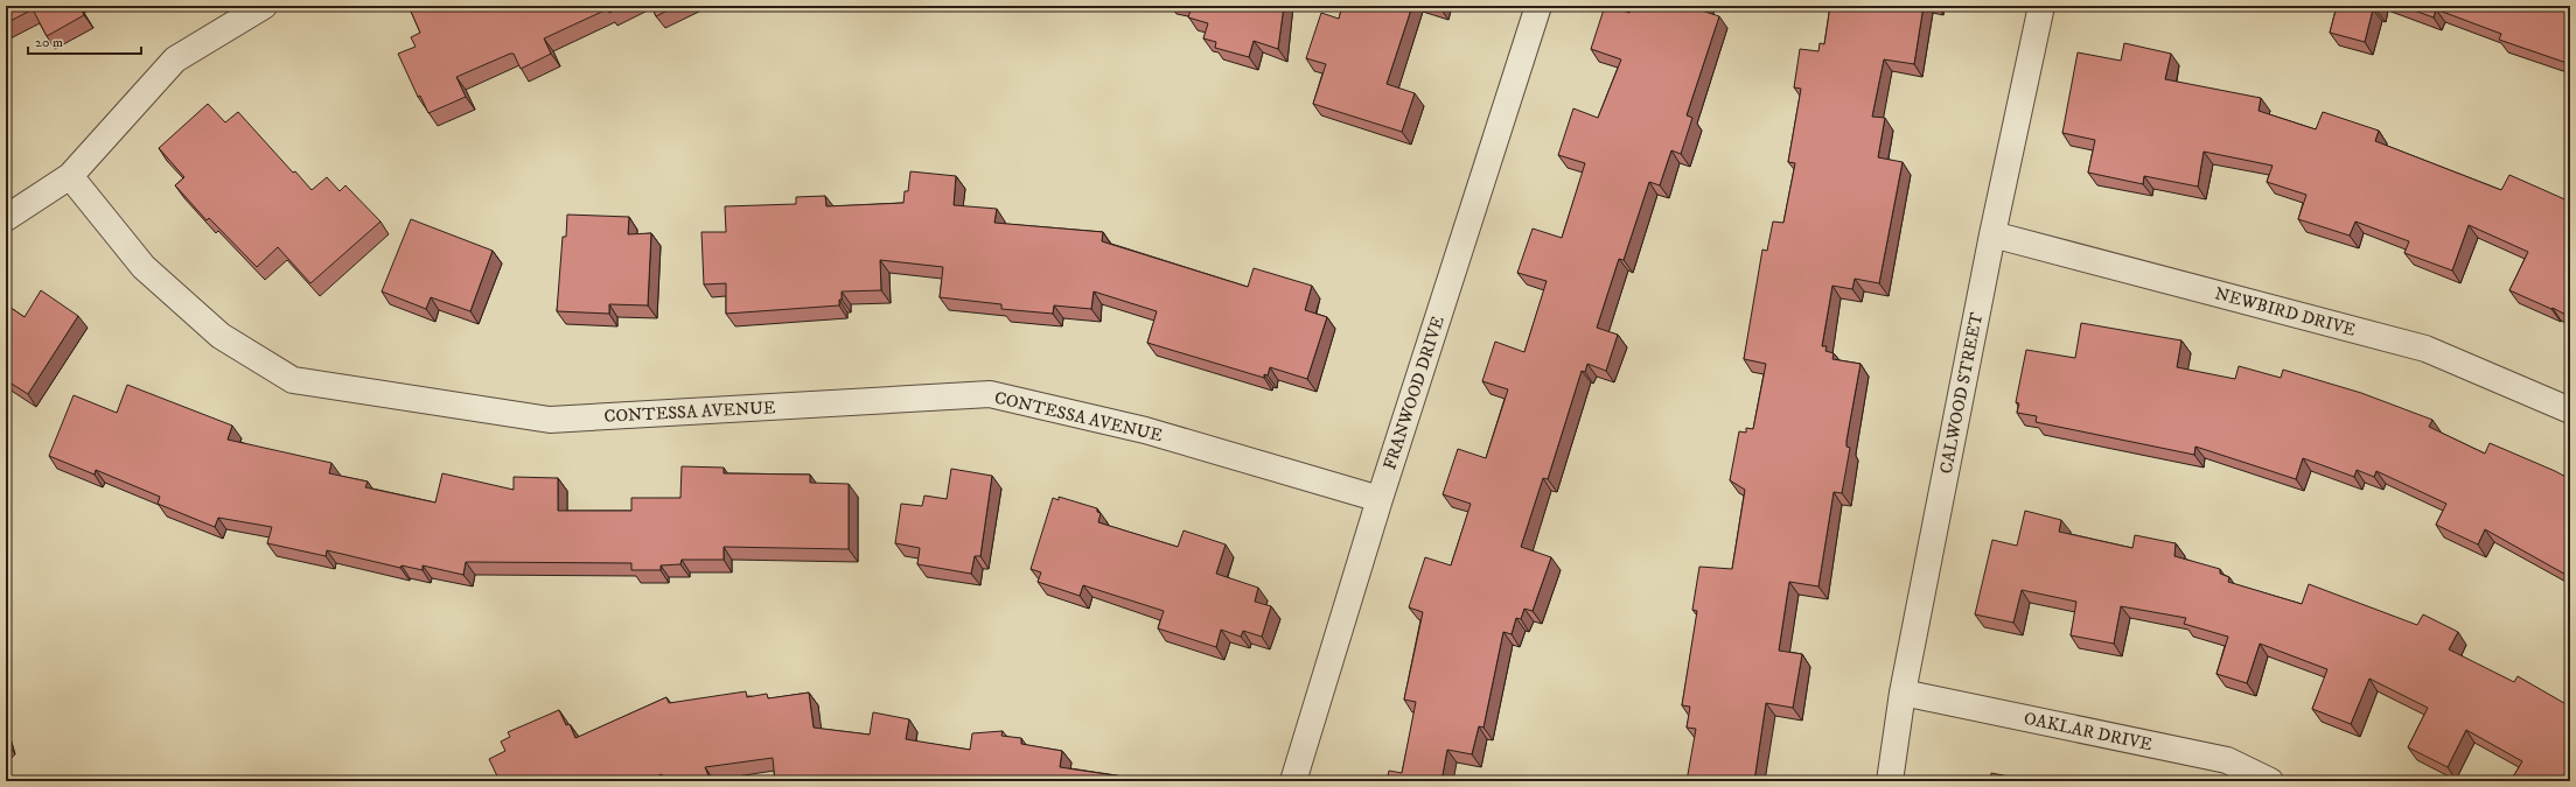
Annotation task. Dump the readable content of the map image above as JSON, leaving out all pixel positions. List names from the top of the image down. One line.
{"streets":{"street":["NEWBIRD DRIVE","FRANWOOD DRIVE","CALWOOD STREET","CONTESSA AVENUE","OAKLAR DRIVE"]},"crossings":[["NEWBIRD DRIVE","CALWOOD STREET"],["FRANWOOD DRIVE","CONTESSA AVENUE"],["CALWOOD STREET","OAKLAR DRIVE"]],"scale_bar":"20 m"}
